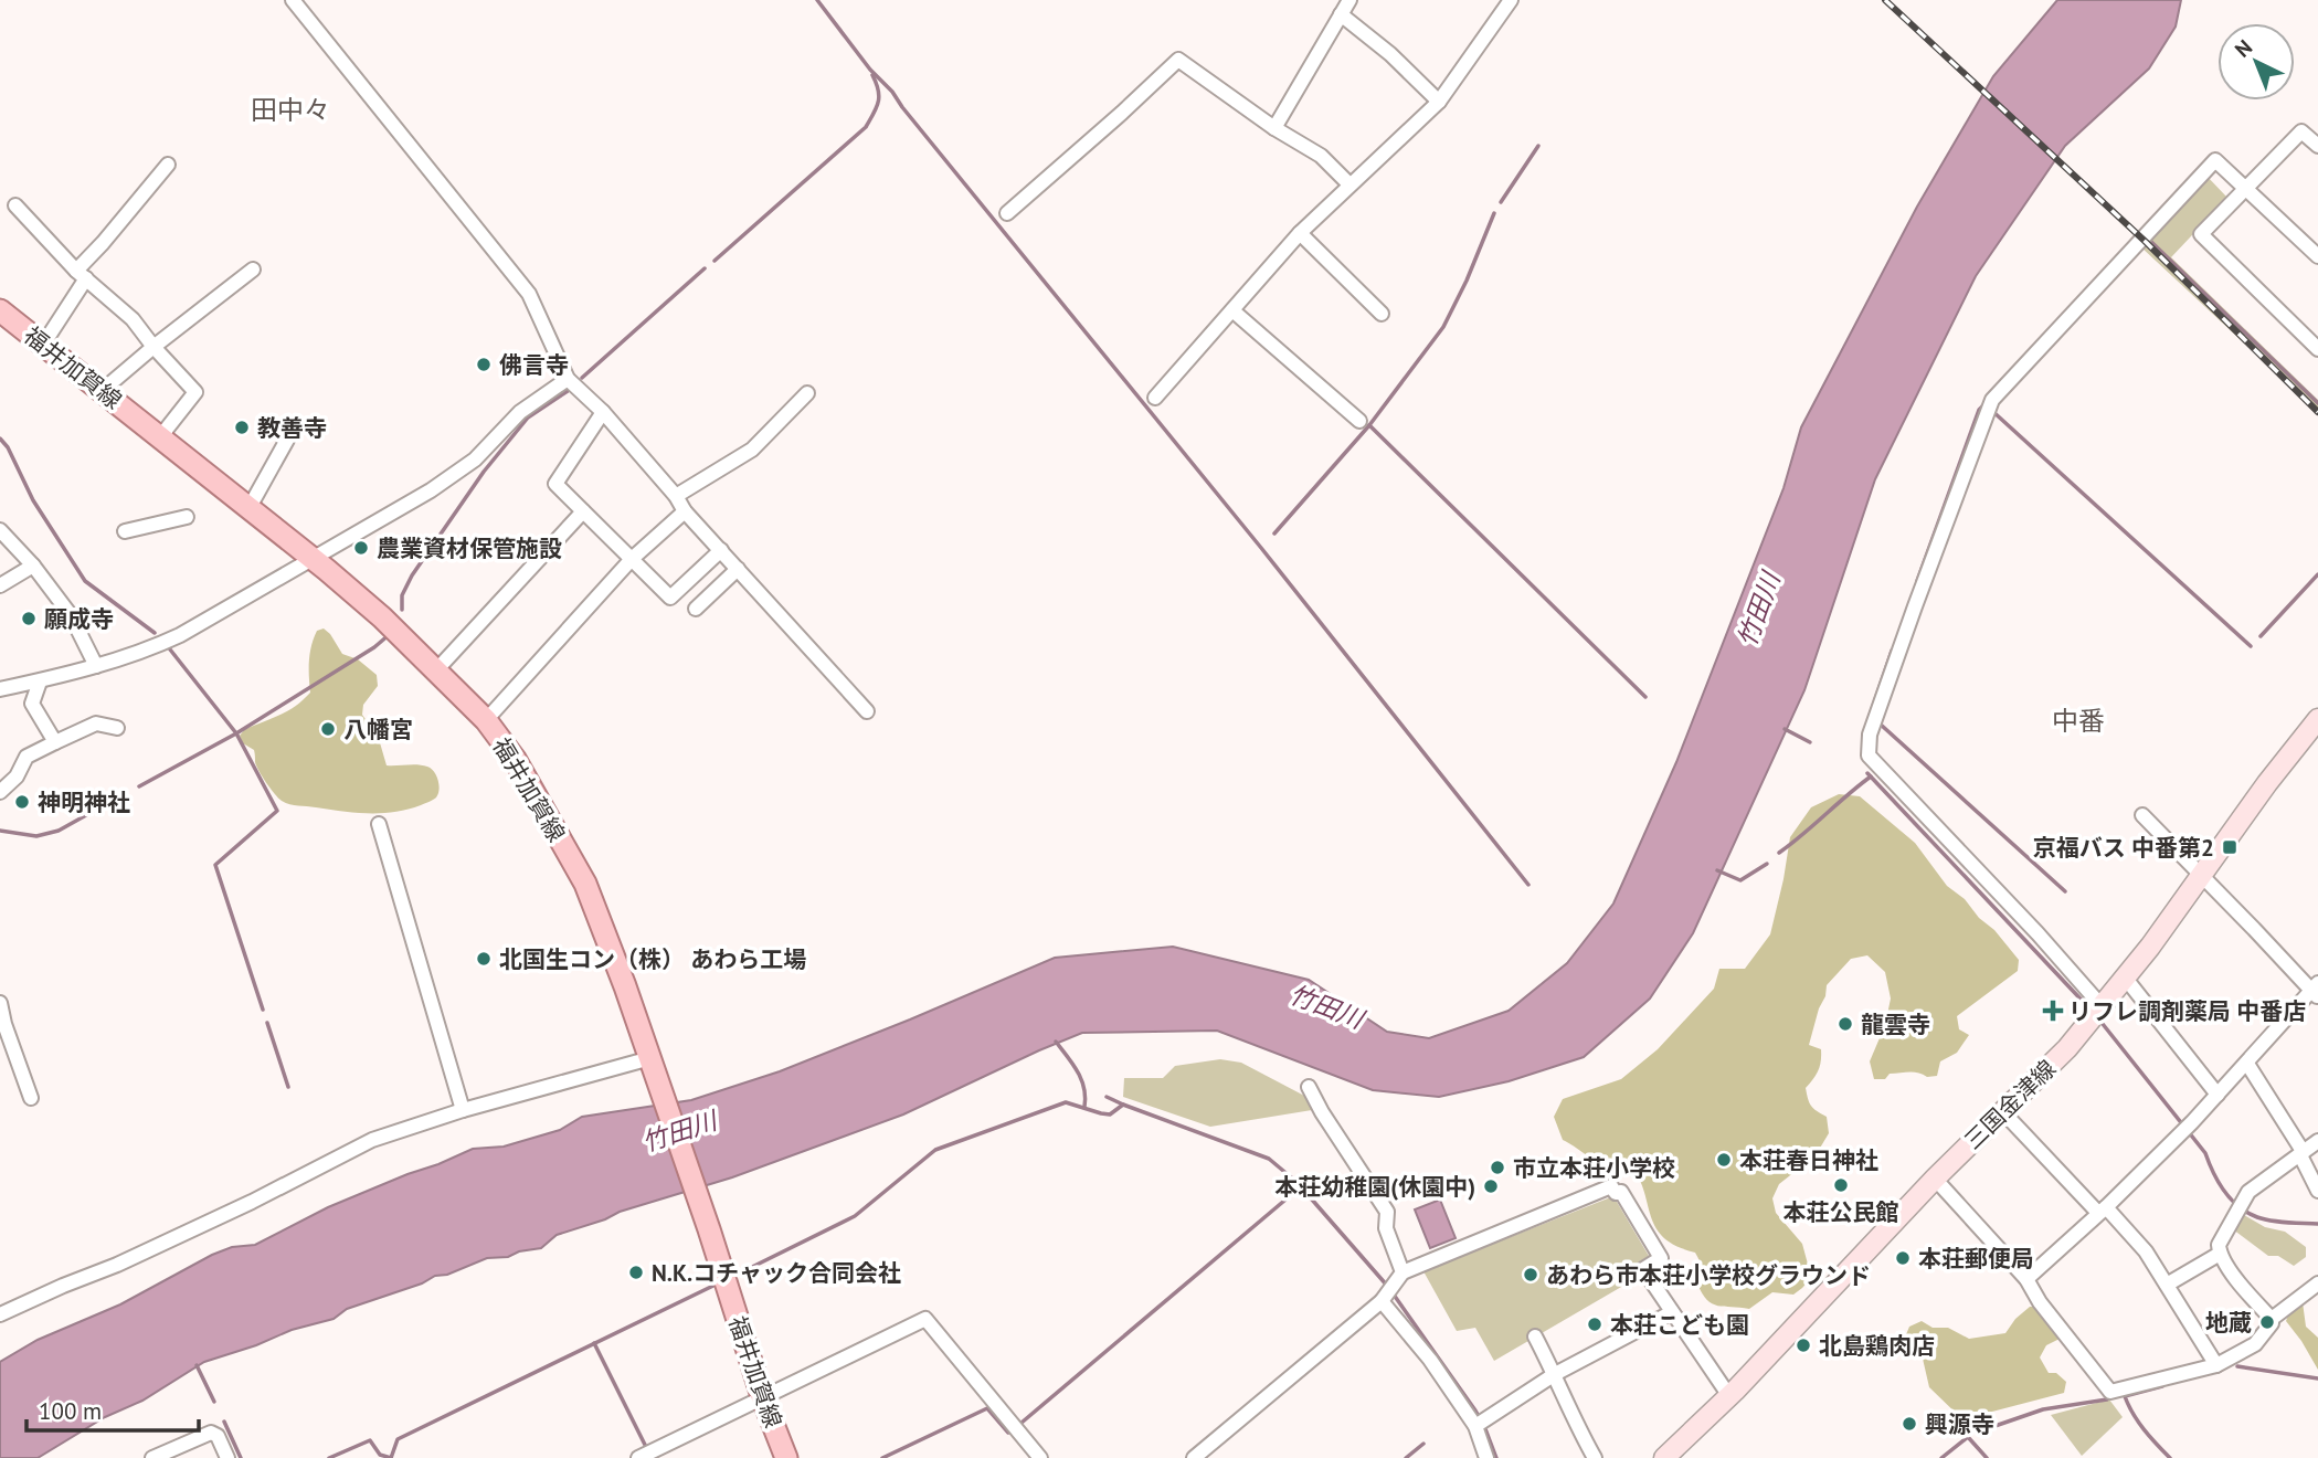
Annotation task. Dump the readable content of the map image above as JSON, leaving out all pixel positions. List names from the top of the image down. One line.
{"streets":{"main road":["福井加賀線","三国金津線"]},"districts":["田中々","中番"],"water":["竹田川"],"places":{"other":["佛言寺","教善寺","農業資材保管施設","願成寺","八幡宮","神明神社","北国生コン（株） あわら工場","龍雲寺","本荘春日神社","市立本荘小学校","本荘公民館","本荘幼稚園(休園中)","本荘郵便局","N.K.コチャック合同会社","あわら市本荘小学校グラウンド","地蔵","本荘こども園","北島鶏肉店","興源寺"],"transit":["京福バス 中番第2"],"health":["リフレ調剤薬局 中番店"]},"scale_bar":"100 m","north":"top left"}
